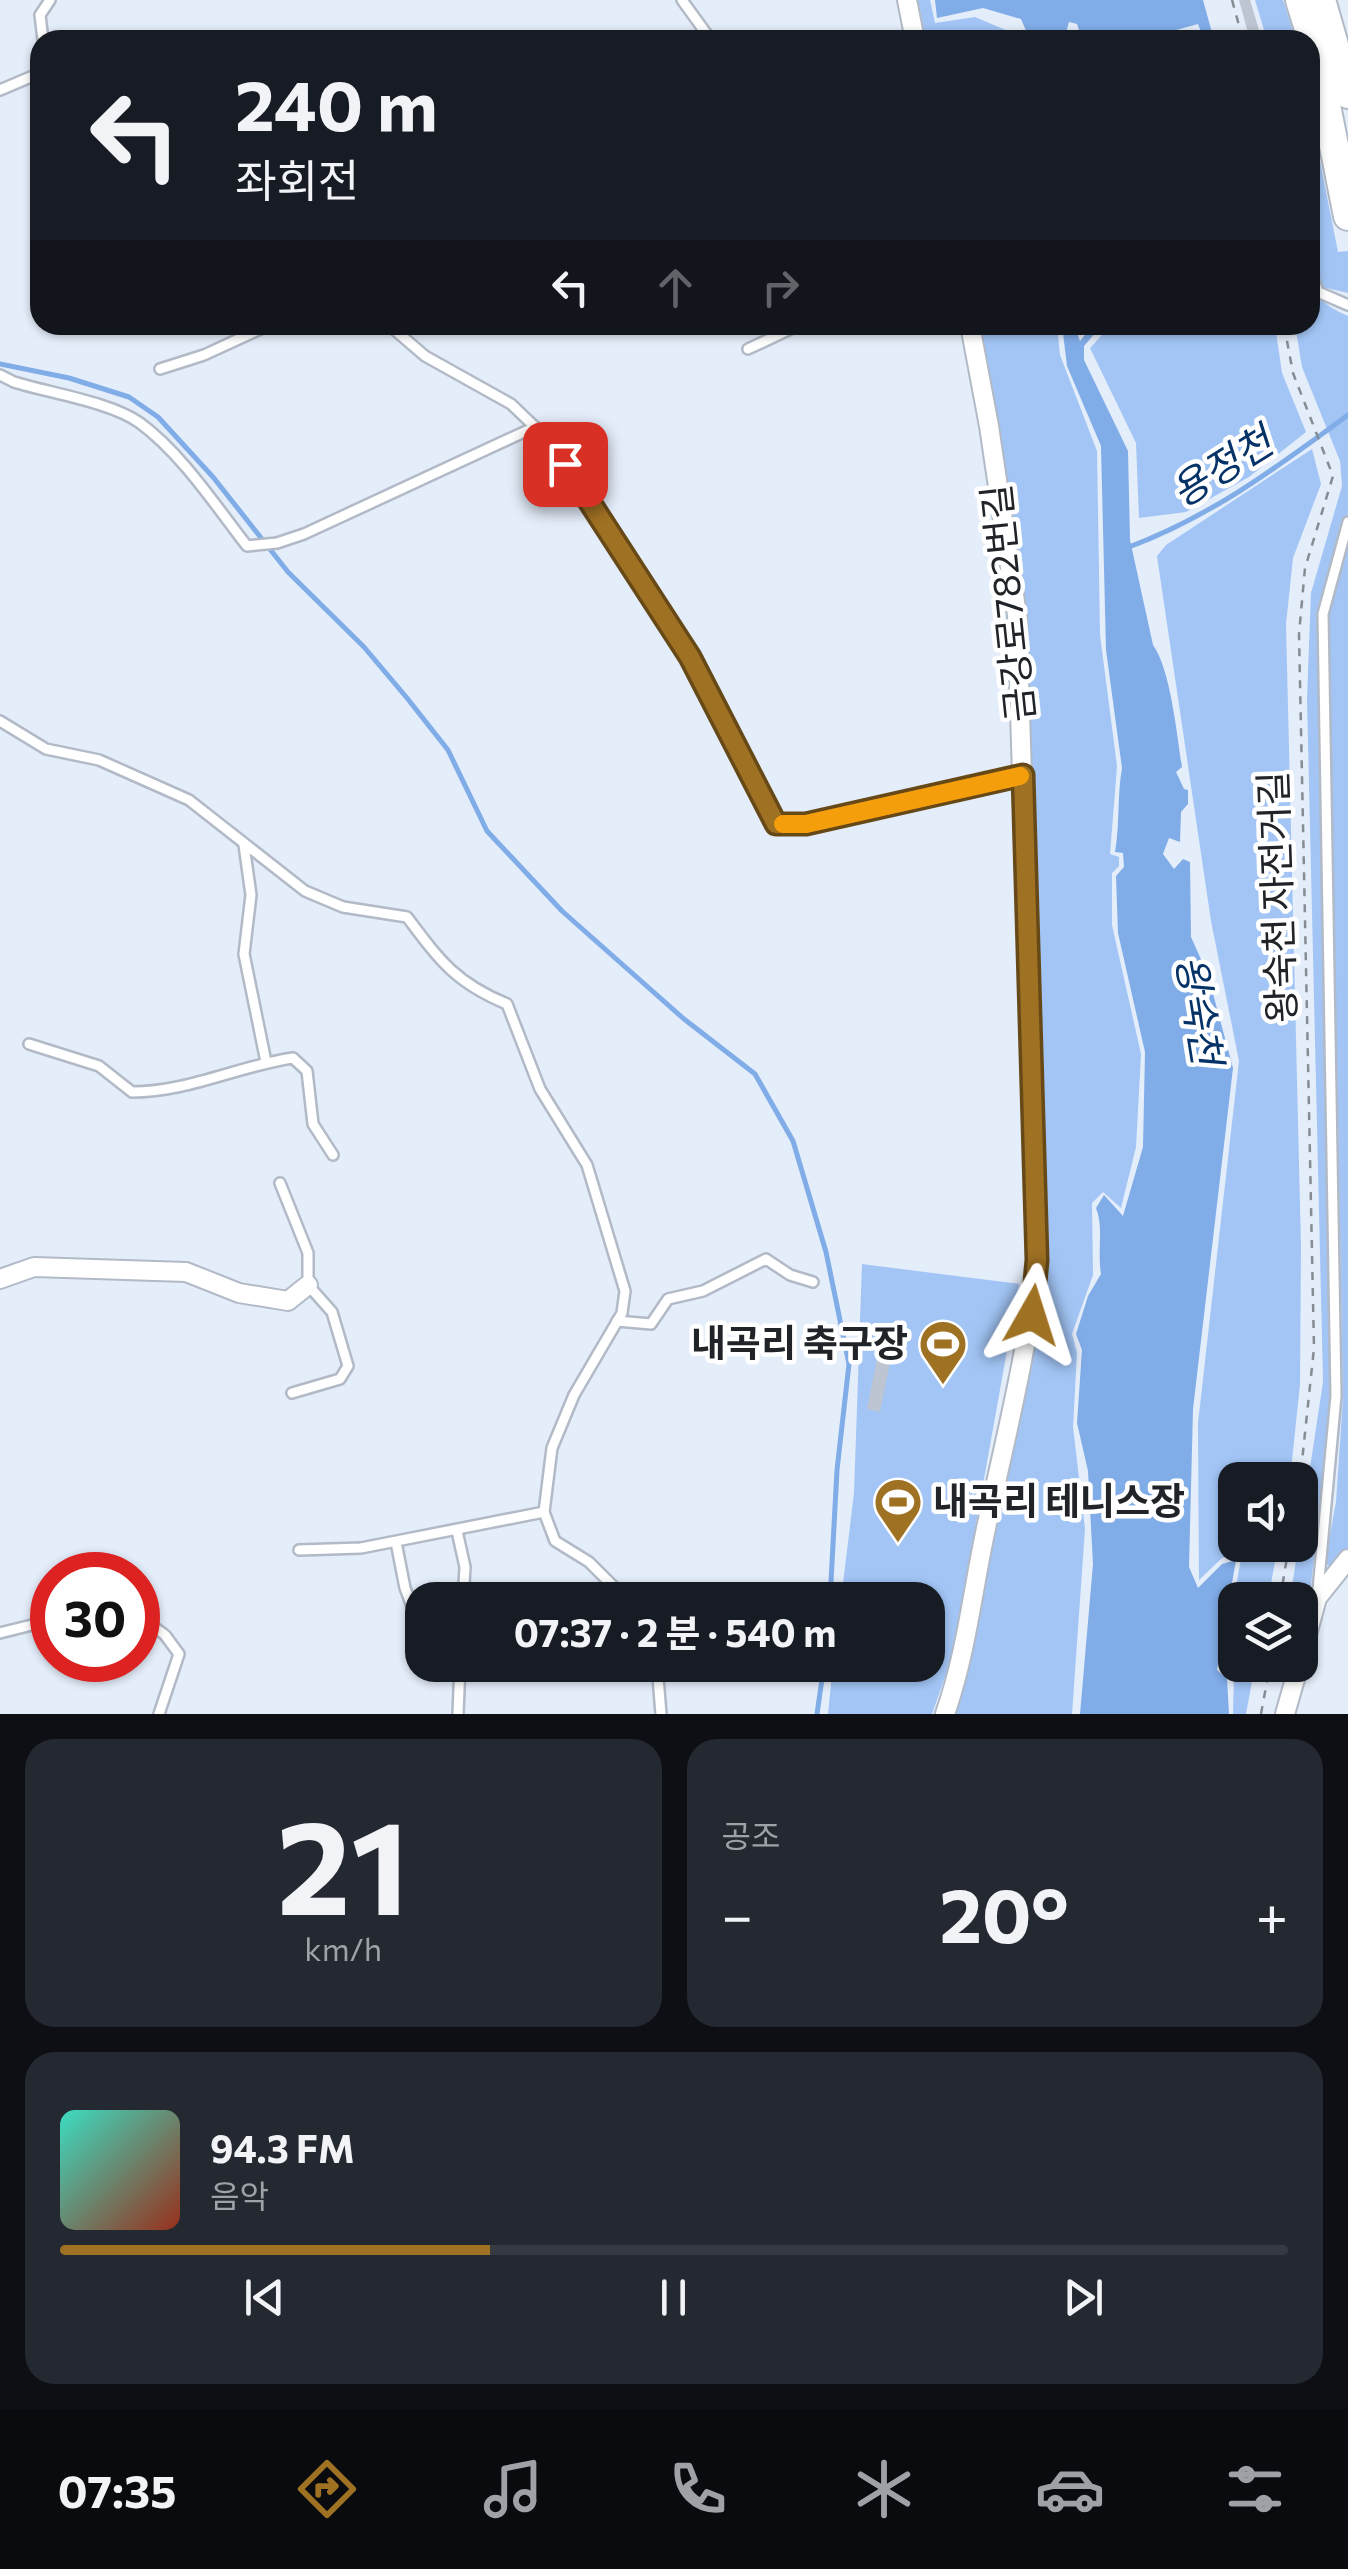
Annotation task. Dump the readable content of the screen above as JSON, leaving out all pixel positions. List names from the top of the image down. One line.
{"streets":{"street":["금강로782번길"],"path":["왕숙천 자전거길"]},"water":["용정천","왕숙천"],"places":{"sports":["내곡리 축구장","내곡리 테니스장"]},"page":{"turn":["240 m","좌회전"],"limit":"30","trip":"07:37 · 2 분 · 540 m","tile":[["21","km/h"],"공조"],"heat":["−","20°","+"],"song":["94.3 FM","음악"],"tabs":"07:35"}}
